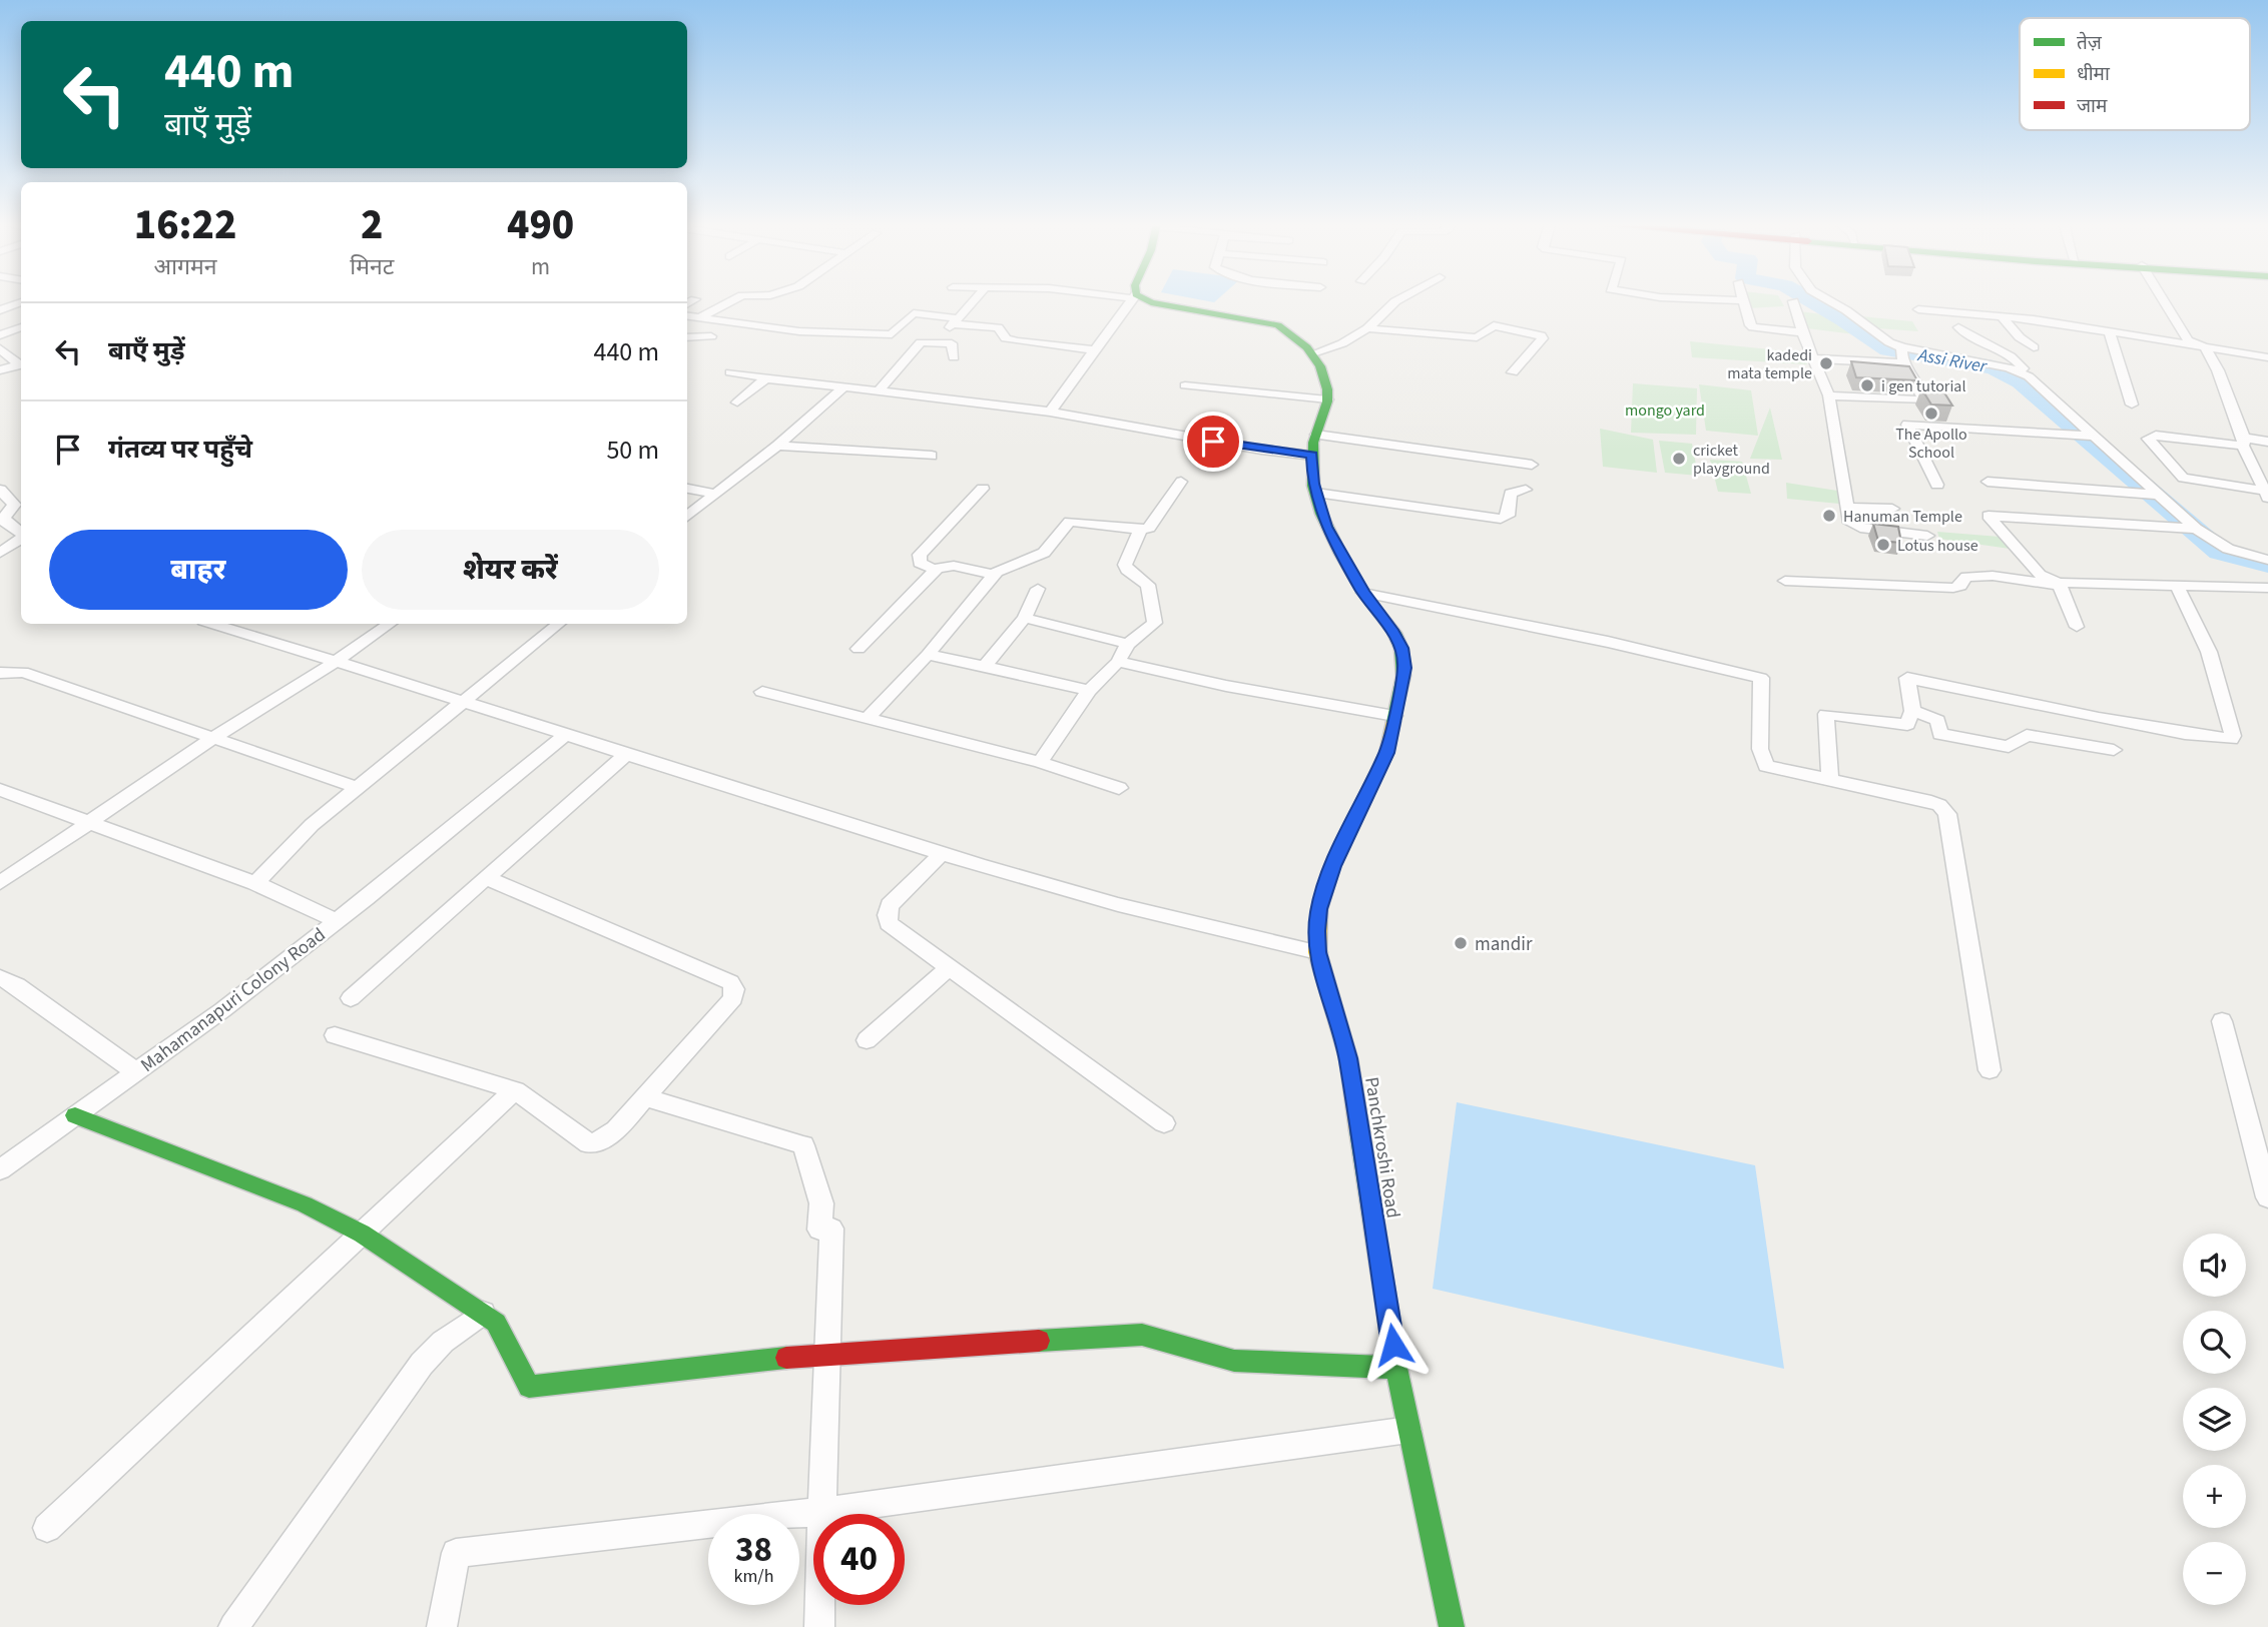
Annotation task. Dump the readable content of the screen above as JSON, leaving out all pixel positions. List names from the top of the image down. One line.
{"streets":{"street":["Mahamanapuri Colony Road","Panchkroshi Road"]},"water":["Assi River"],"parks":["mongo yard"],"places":["kadedi mata temple","i gen tutorial","The Apollo School","cricket playground","Hanuman Temple","Lotus house","mandir"],"legend":["तेज़","धीमा","जाम"],"page":{"turn":["440 m","बाएँ मुड़ें"],"eta":["16:22","आगमन","2","मिनट","490","m"],"list":[{"name":"बाएँ मुड़ें","value":"440 m"},{"name":"गंतव्य पर पहुँचे","value":"50 m"}],"buttons":["बाहर","शेयर करें"],"map_buttons":["+","−"],"speed":"38 km/h","limit":"40"}}
